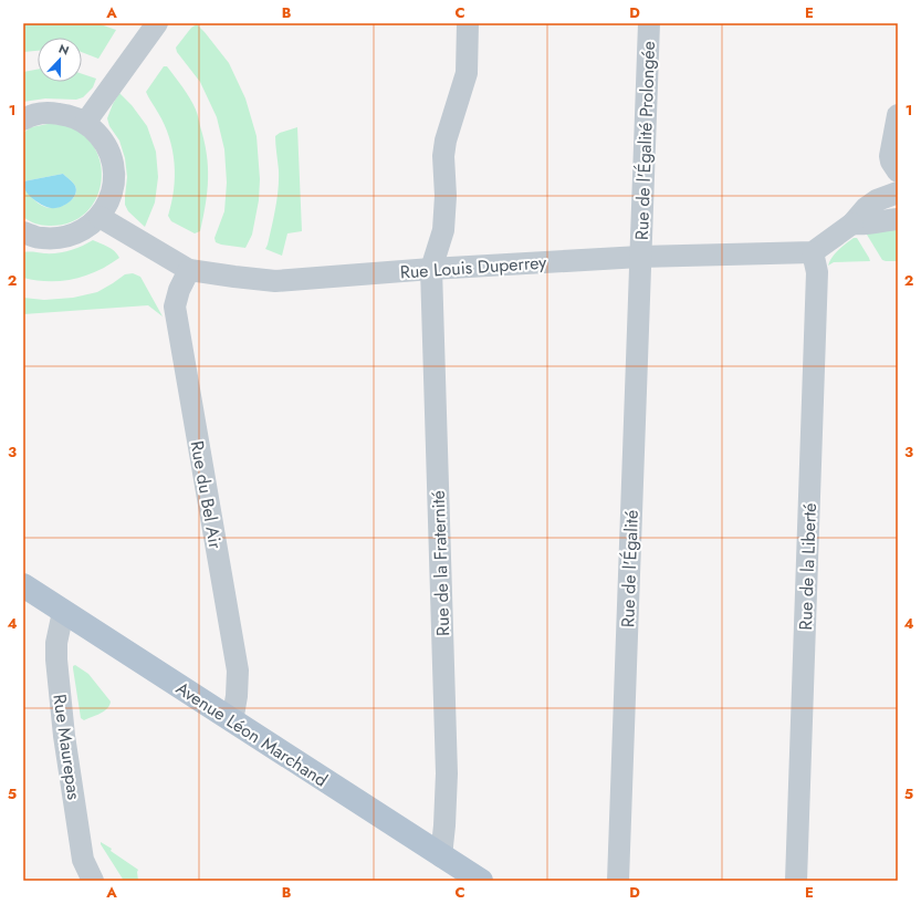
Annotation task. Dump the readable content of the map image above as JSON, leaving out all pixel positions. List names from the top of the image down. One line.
{"streets":{"main road":["Avenue Léon Marchand"],"street":["Rue de l'Égalité Prolongée","Rue Louis Duperrey","Rue du Bel Air","Rue de la Fraternité","Rue de la Liberté","Rue de l'Égalité","Rue Maurepas"]},"crossings":[["Rue de l'Égalité Prolongée","Rue Louis Duperrey"],["Rue de l'Égalité Prolongée","Rue de l'Égalité"],["Rue Louis Duperrey","Rue du Bel Air"],["Rue Louis Duperrey","Rue de la Fraternité"],["Rue Louis Duperrey","Rue de la Liberté"],["Rue Louis Duperrey","Rue de l'Égalité"],["Rue du Bel Air","Avenue Léon Marchand"],["Rue de la Fraternité","Avenue Léon Marchand"],["Avenue Léon Marchand","Rue Maurepas"]],"north":"top","grid":{"columns":["A","B","C","D","E"],"rows":["1","2","3","4","5"]}}
